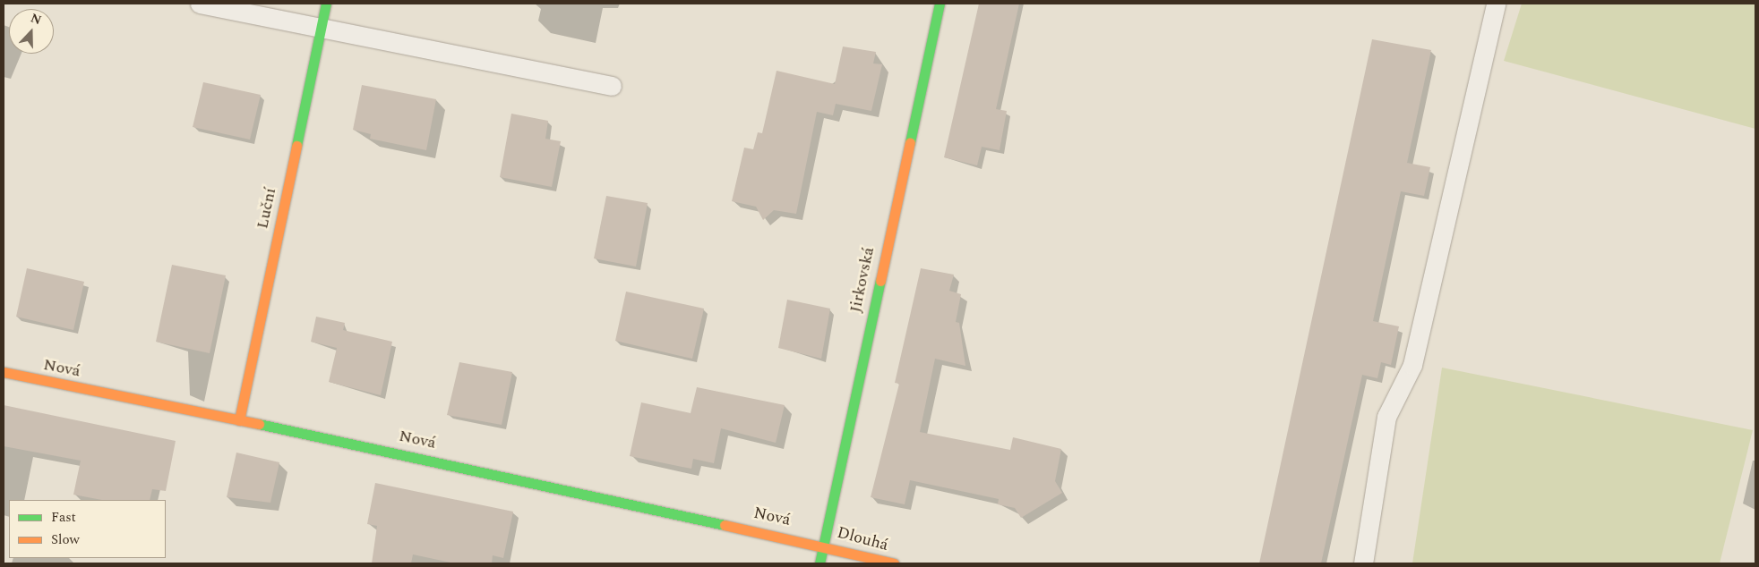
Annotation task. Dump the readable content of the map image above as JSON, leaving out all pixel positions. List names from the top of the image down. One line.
{"streets":{"street":["Luční","Jirkovská","Nová","Dlouhá"]},"crossings":[["Luční","Nová"],["Jirkovská","Nová"],["Jirkovská","Dlouhá"],["Nová","Dlouhá"]],"legend":["Fast","Slow"],"north":"top"}
